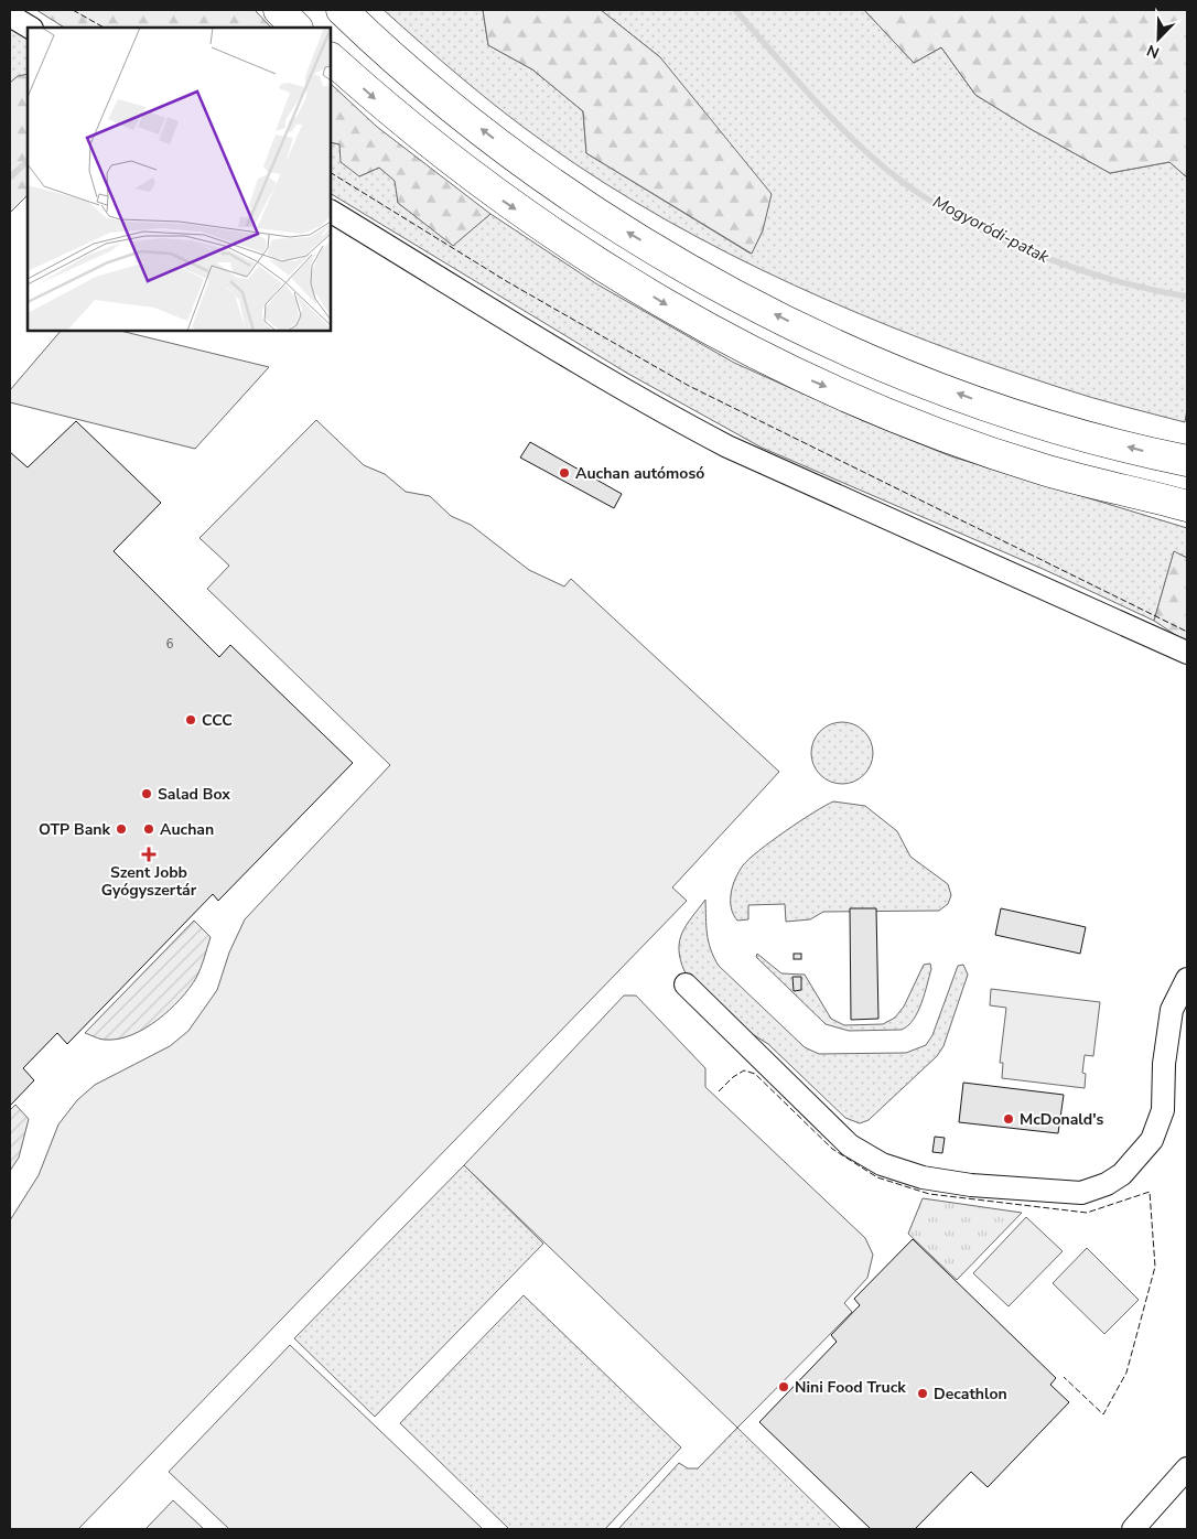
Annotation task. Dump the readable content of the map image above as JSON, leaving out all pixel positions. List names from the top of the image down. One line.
{"water":["Mogyoródi-patak"],"places":{"other":["Auchan autómosó","CCC","Salad Box","OTP Bank","Auchan","McDonald's","Nini Food Truck","Decathlon"],"health":["Szent Jobb Gyógyszertár"]},"house_numbers":["6"],"north":"bottom left"}
